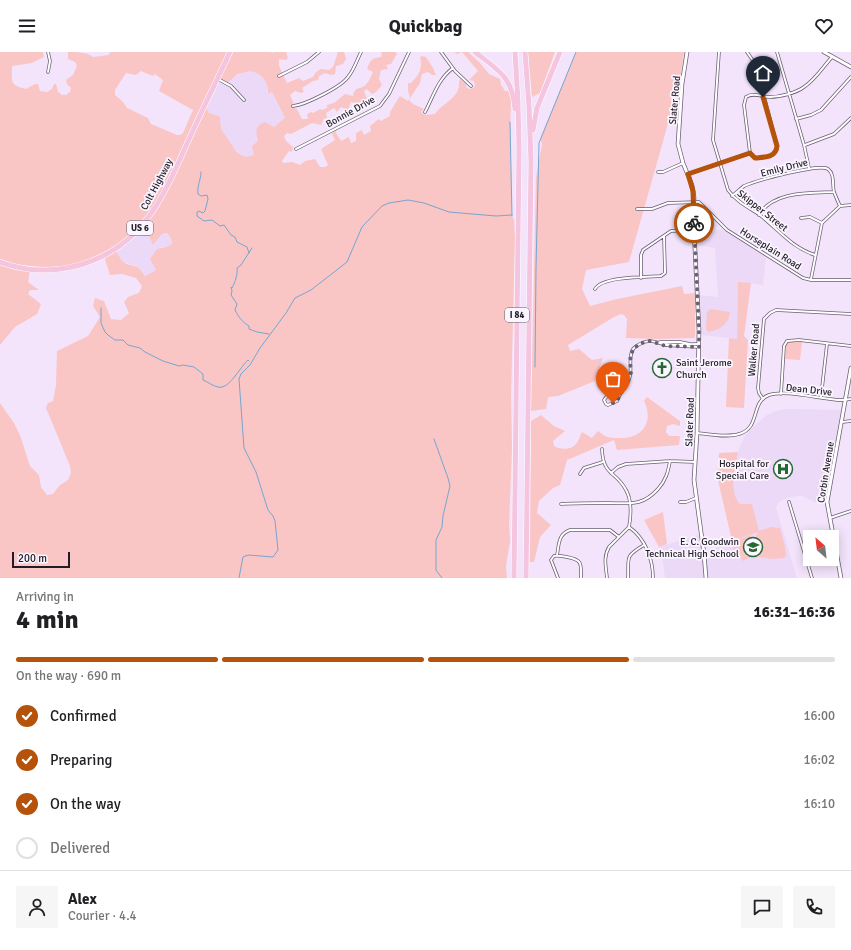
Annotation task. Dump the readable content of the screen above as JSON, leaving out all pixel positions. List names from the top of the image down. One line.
{"streets":{"highway":["Colt Highway","US 6","I 84"],"main road":["Slater Road","Corbin Avenue"],"street":["Bonnie Drive","Emily Drive","Skipper Street","Horseplain Road","Walker Road","Dean Drive"]},"crossings":[["Slater Road","Horseplain Road"],["Emily Drive","Skipper Street"],["Walker Road","Dean Drive"],["Dean Drive","Corbin Avenue"]],"places":{"church":["Saint Jerome Church"],"hospital":["Hospital for Special Care"],"school or university":["E. C. Goodwin Technical High School"]},"scale_bar":"200 m","north":"top left","page":{"header":"Quickbag","scale":"200 m","heading":["4 min","Arriving in","16:31–16:36"],"panel":["Alex","Courier · 4.4"],"bar":"On the way · 690 m","list":[["Confirmed","16:00"],["Preparing","16:02"],["On the way","16:10"],"Delivered"]}}
